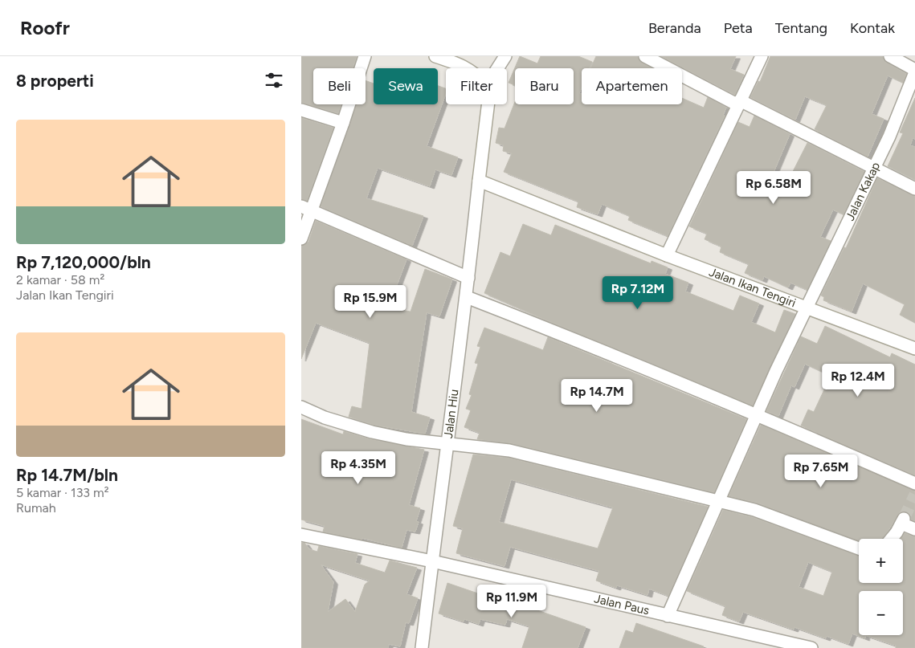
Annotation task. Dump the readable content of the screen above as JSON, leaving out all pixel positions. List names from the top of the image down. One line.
{"streets":{"street":["Jalan Kakap","Jalan Ikan Tengiri","Jalan Hiu","Jalan Paus"]},"crossings":[["Jalan Kakap","Jalan Ikan Tengiri"],["Jalan Kakap","Jalan Paus"],["Jalan Ikan Tengiri","Jalan Hiu"],["Jalan Hiu","Jalan Paus"]],"page":{"header":"Roofr","nav":["Beranda","Peta","Tentang","Kontak"],"heading":"8 properti","chip":["Beli","Sewa","Filter","Baru","Apartemen"],"list":[{"name":"Rp 7,120,000/bln","note":"2 kamar · 58 m² · Jalan Ikan Tengiri"},{"name":"Rp 14.7M/bln","note":"5 kamar · 133 m² · Rumah"}],"price":["Rp 6.58M","Rp 7.12M","Rp 15.9M","Rp 12.4M","Rp 14.7M","Rp 4.35M","Rp 7.65M","Rp 11.9M"],"map_buttons":["+","−"]}}
